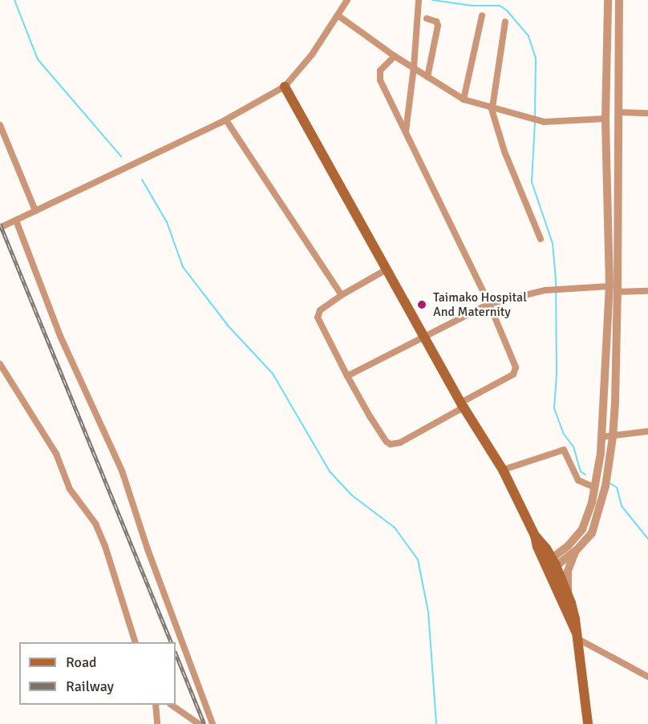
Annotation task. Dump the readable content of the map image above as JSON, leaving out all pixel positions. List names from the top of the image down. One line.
{"places":["Taimako Hospital And Maternity"],"legend":["Road","Railway"]}
